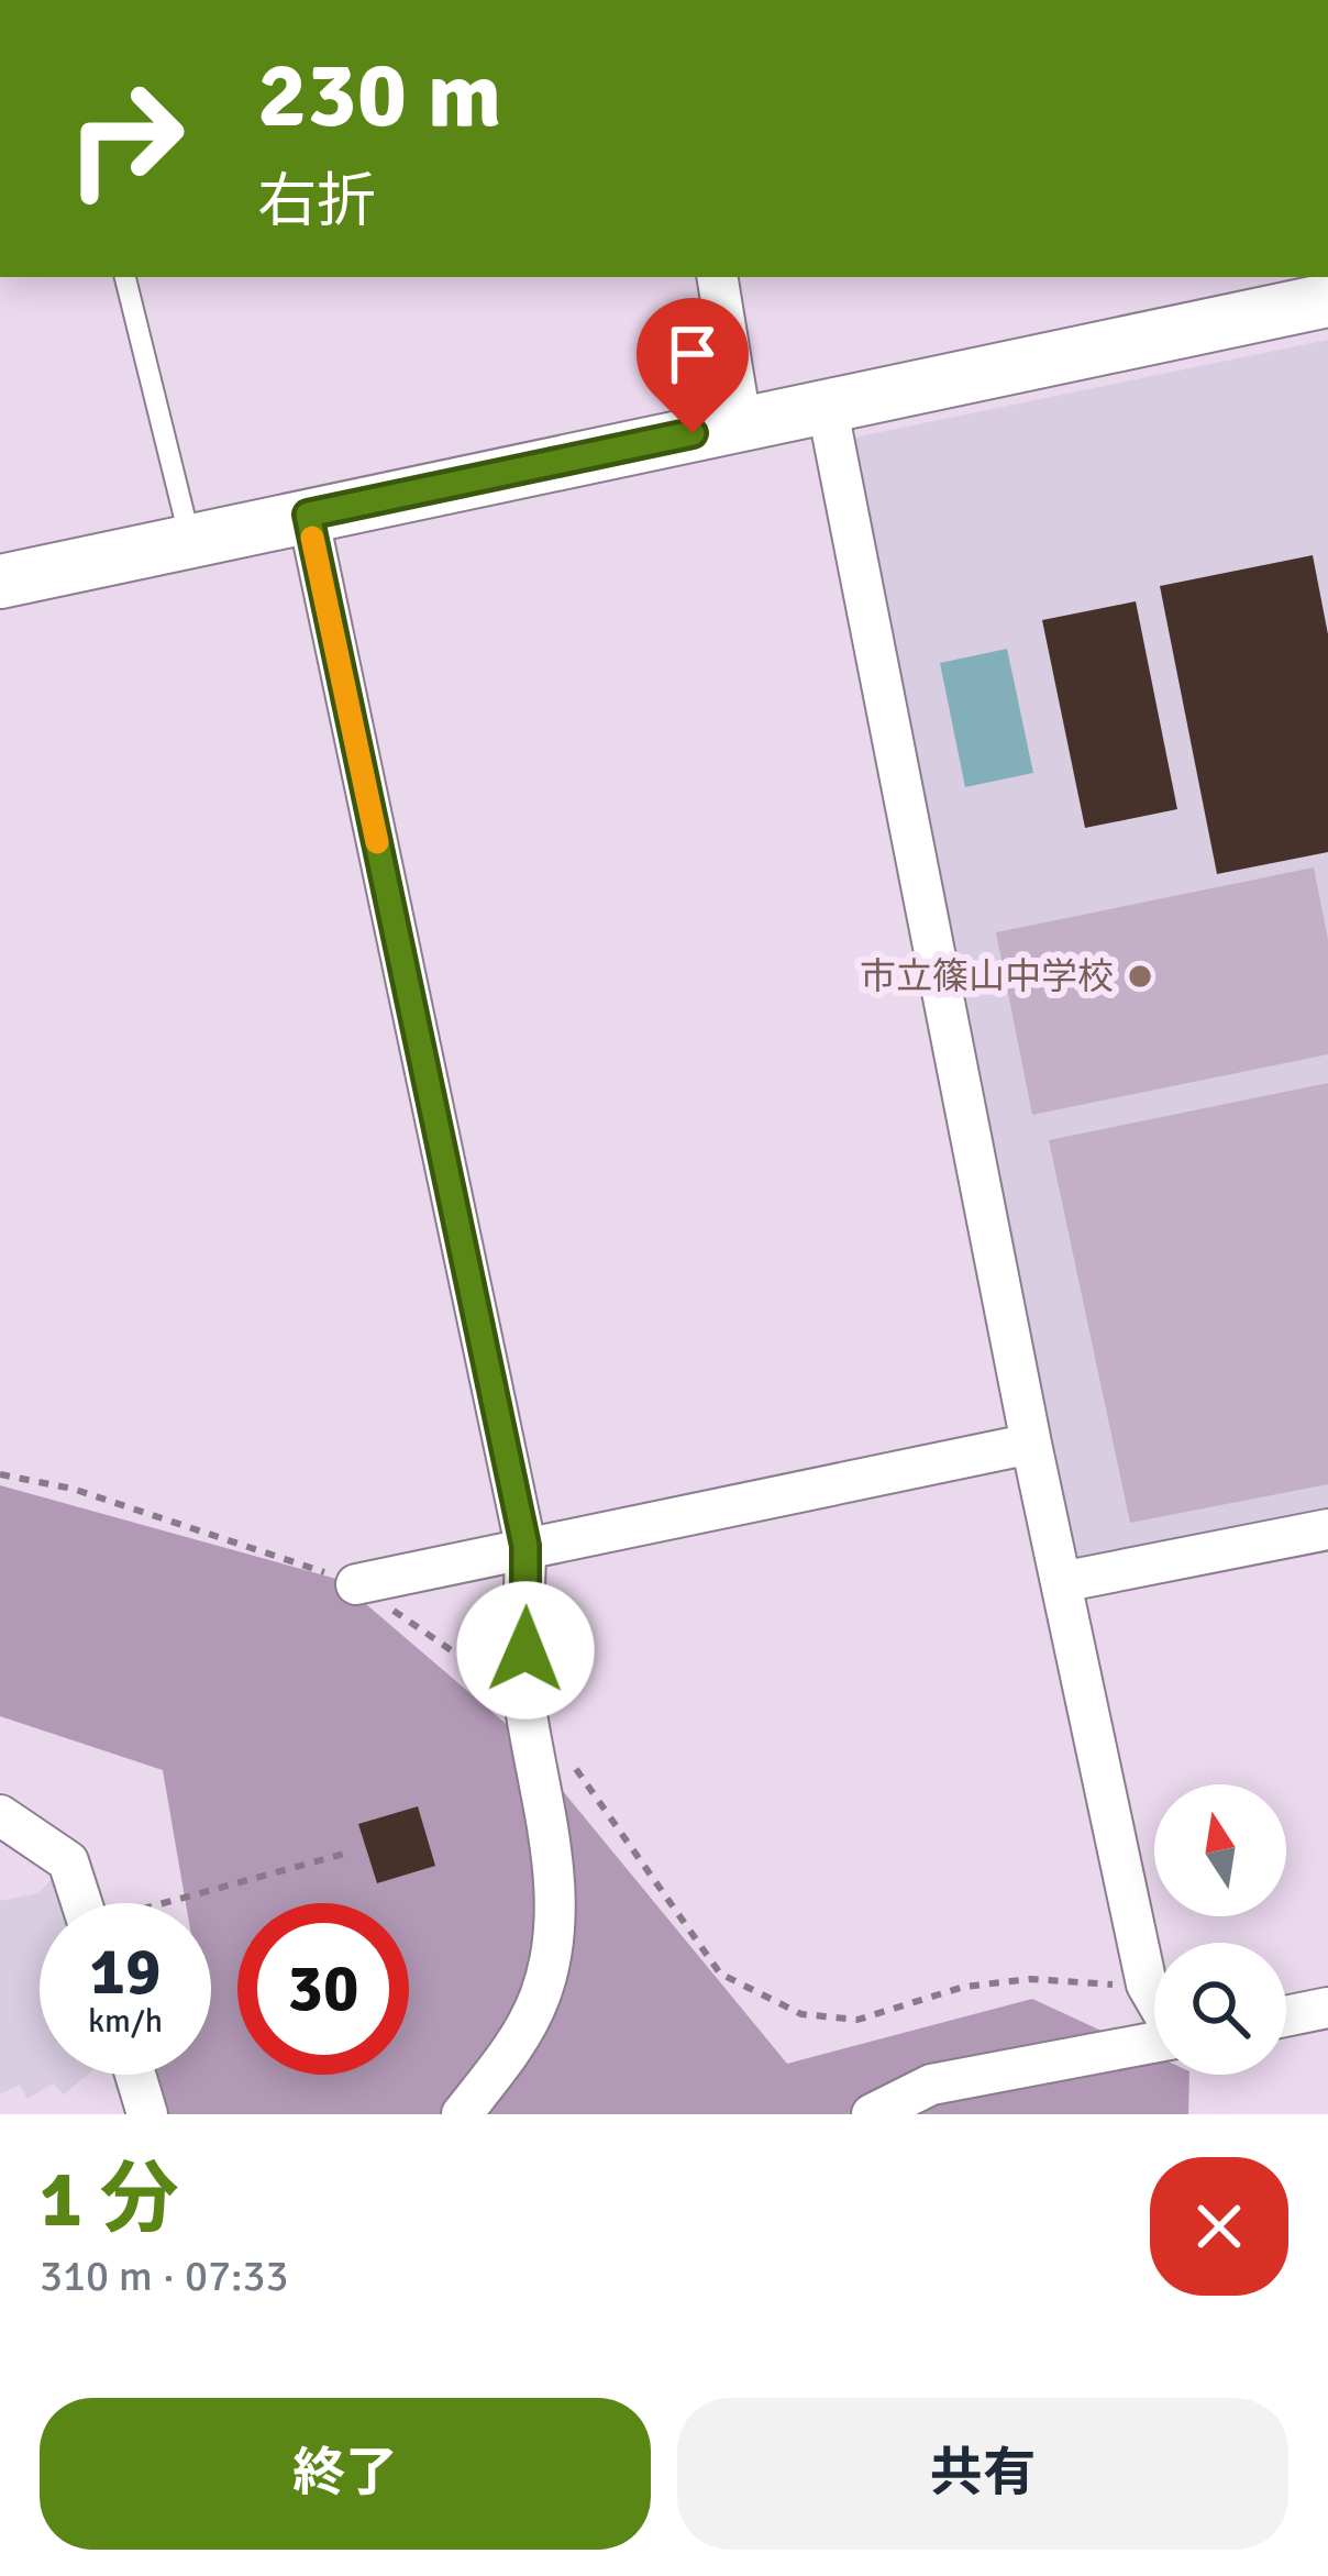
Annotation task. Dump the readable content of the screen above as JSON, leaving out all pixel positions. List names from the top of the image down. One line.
{"places":["市立篠山中学校"],"north":"top","page":{"turn":["230 m","右折"],"speed":"19 km/h","limit":"30","heading":["1 分","310 m · 07:33"],"buttons":["終了","共有"]}}
